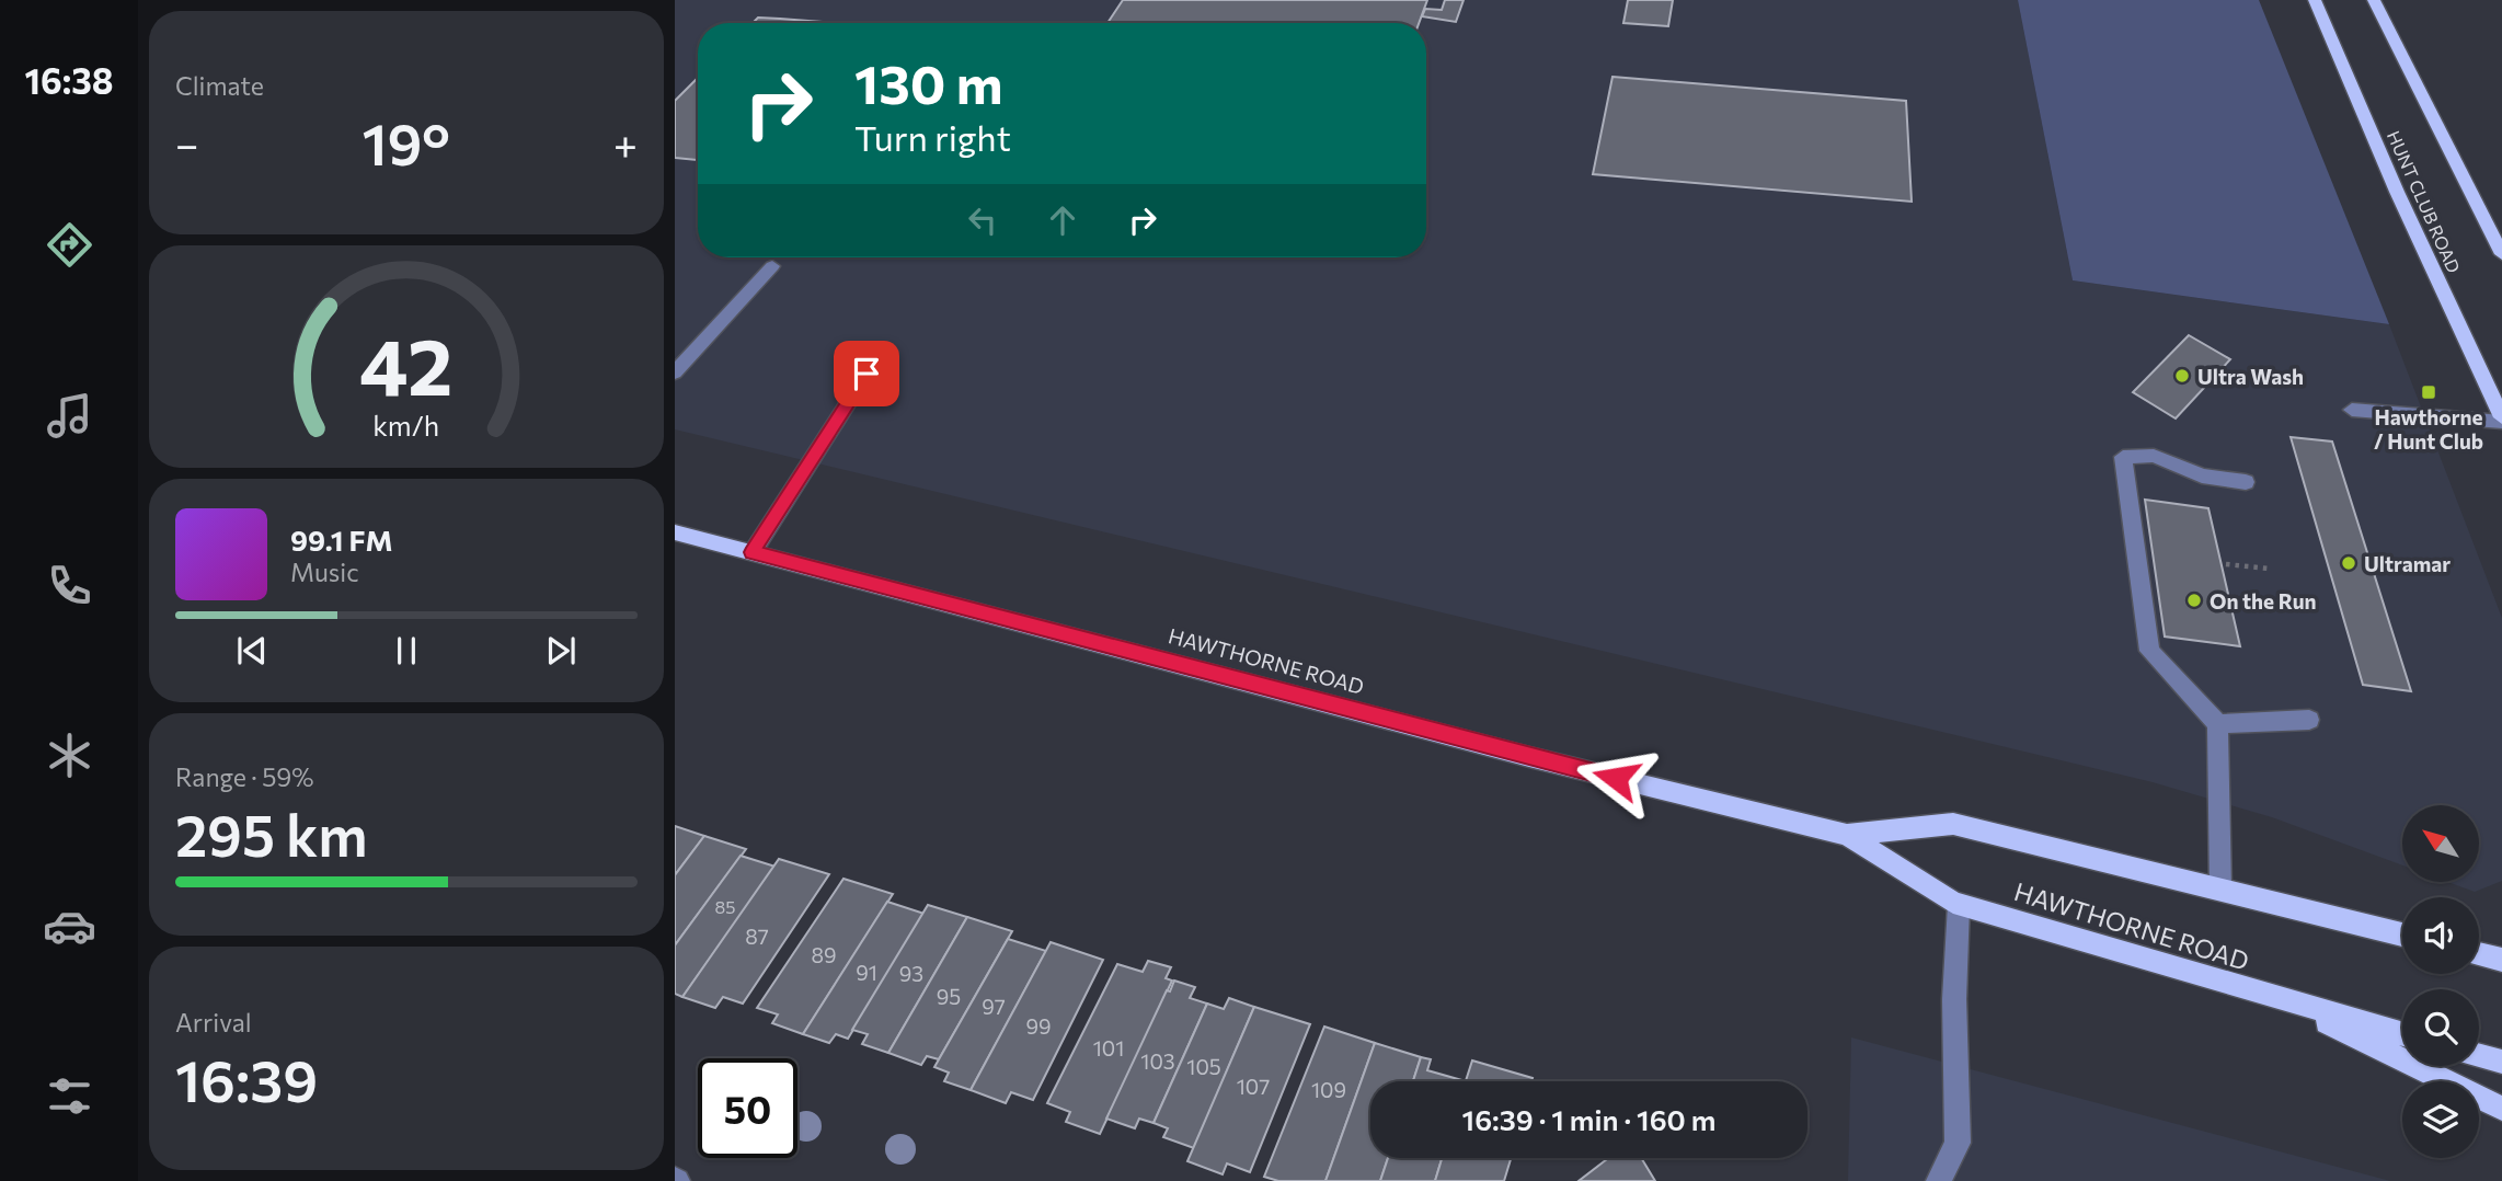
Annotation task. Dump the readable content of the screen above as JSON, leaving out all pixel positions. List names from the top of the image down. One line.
{"streets":{"main road":["HUNT CLUB ROAD","HAWTHORNE ROAD"]},"places":{"other":["Ultra Wash","Ultramar","On the Run"],"transit":["Hawthorne / Hunt Club"]},"house_numbers":["85","87","89","91","93","95","97","99","101","103","105","107","109"],"north":"top left","page":{"tabs":"16:38","tile":["Climate",["Range · 59%","295 km"],["Arrival","16:39"]],"turn":["130 m","Turn right"],"heat":["−","19°","+"],"song":["99.1 FM","Music"],"limit":"50","trip":"16:39 · 1 min · 160 m","gauge":["42","km/h"]}}
